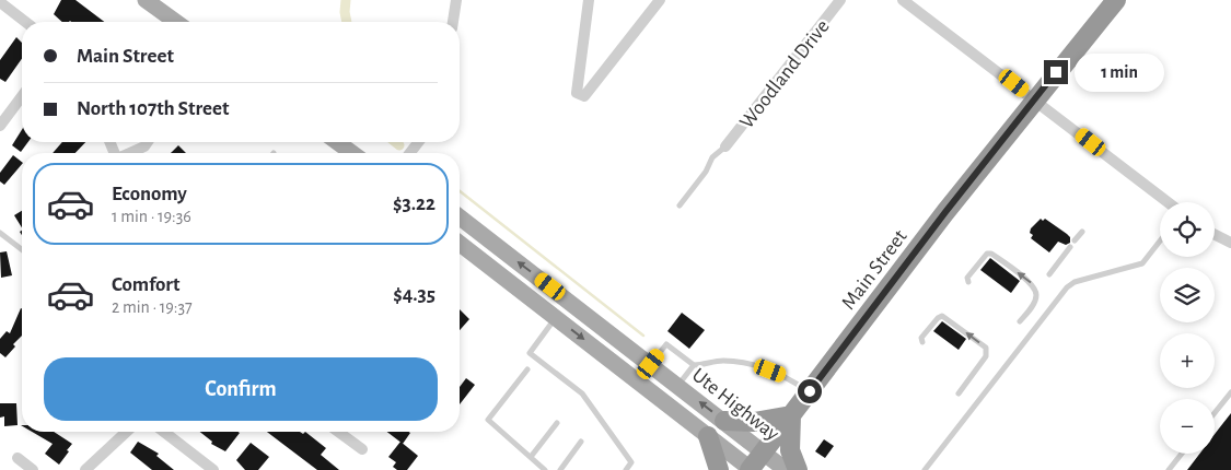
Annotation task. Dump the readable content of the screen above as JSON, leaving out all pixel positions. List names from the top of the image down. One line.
{"streets":{"highway":["Main Street"],"main road":["Ute Highway"],"street":["Woodland Drive"]},"crossings":[["Main Street","Ute Highway"]],"page":{"banner":["Main Street","North 107th Street"],"bubble":"1 min","list":[{"name":"Economy","note":"1 min · 19:36","value":"$3.22"},{"name":"Comfort","note":"2 min · 19:37","value":"$4.35"}],"map_buttons":["+","−"],"buttons":"Confirm"}}
